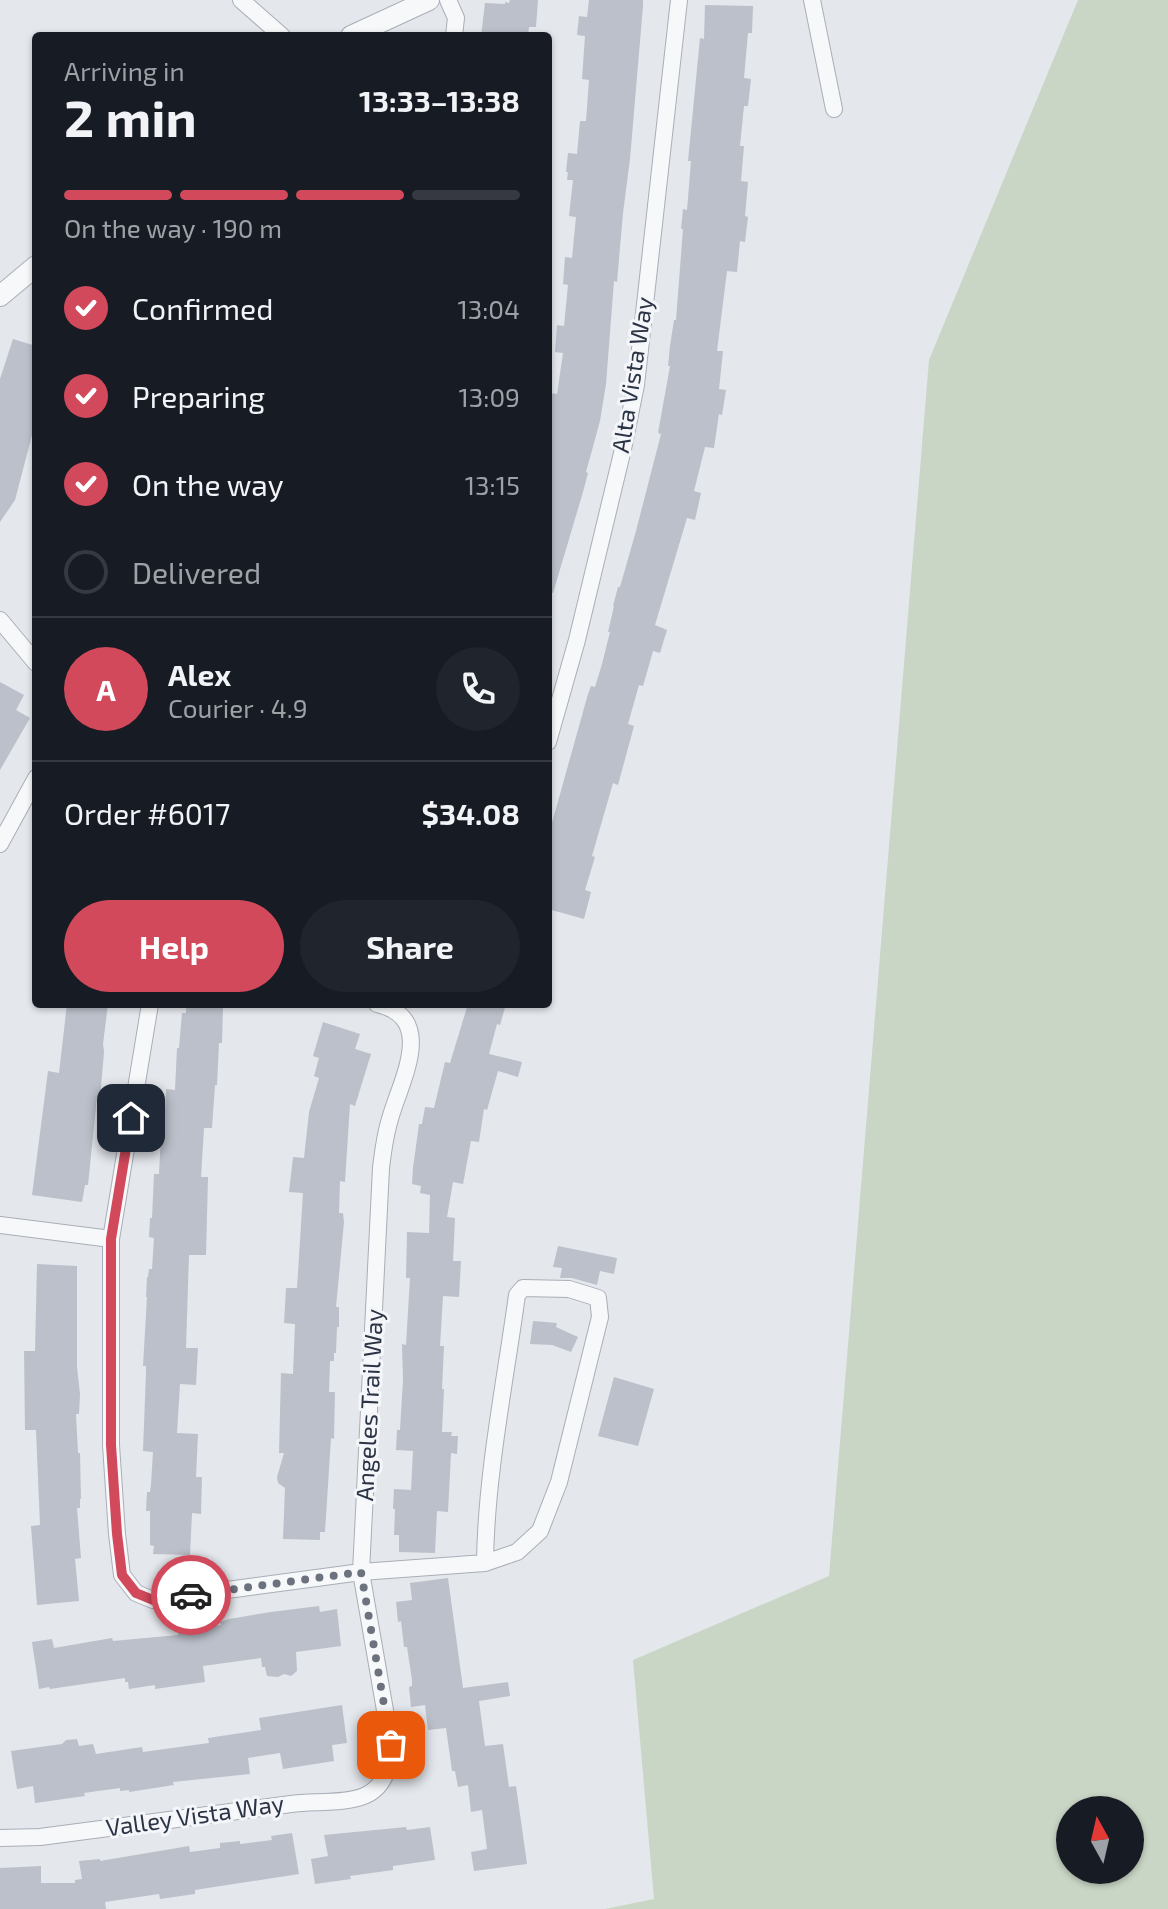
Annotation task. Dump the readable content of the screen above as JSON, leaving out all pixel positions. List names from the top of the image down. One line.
{"streets":{"street":["Alta Vista Way","Angeles Trail Way","Valley Vista Way"]},"crossings":[["Angeles Trail Way","Valley Vista Way"]],"north":"top","page":{"heading":["2 min","Arriving in","13:33–13:38"],"panel":["Alex","Courier · 4.9","Order #6017","$34.08"],"bar":"On the way · 190 m","list":[["Confirmed","13:04"],["Preparing","13:09"],["On the way","13:15"],"Delivered"],"round":"A","buttons":["Help","Share"]}}
